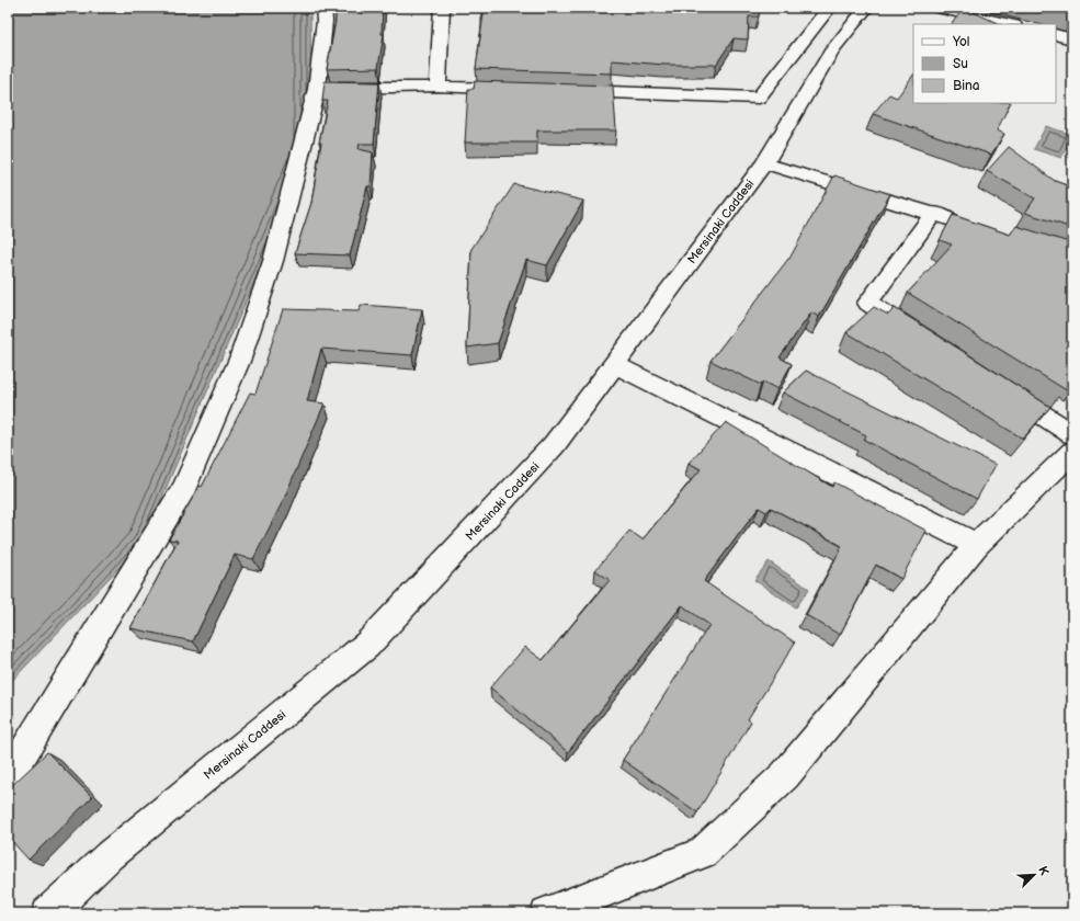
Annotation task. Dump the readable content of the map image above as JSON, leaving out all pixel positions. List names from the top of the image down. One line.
{"streets":{"street":["Mersinaki Caddesi"]},"legend":["Yol","Su","Bina"],"north":"top right"}
